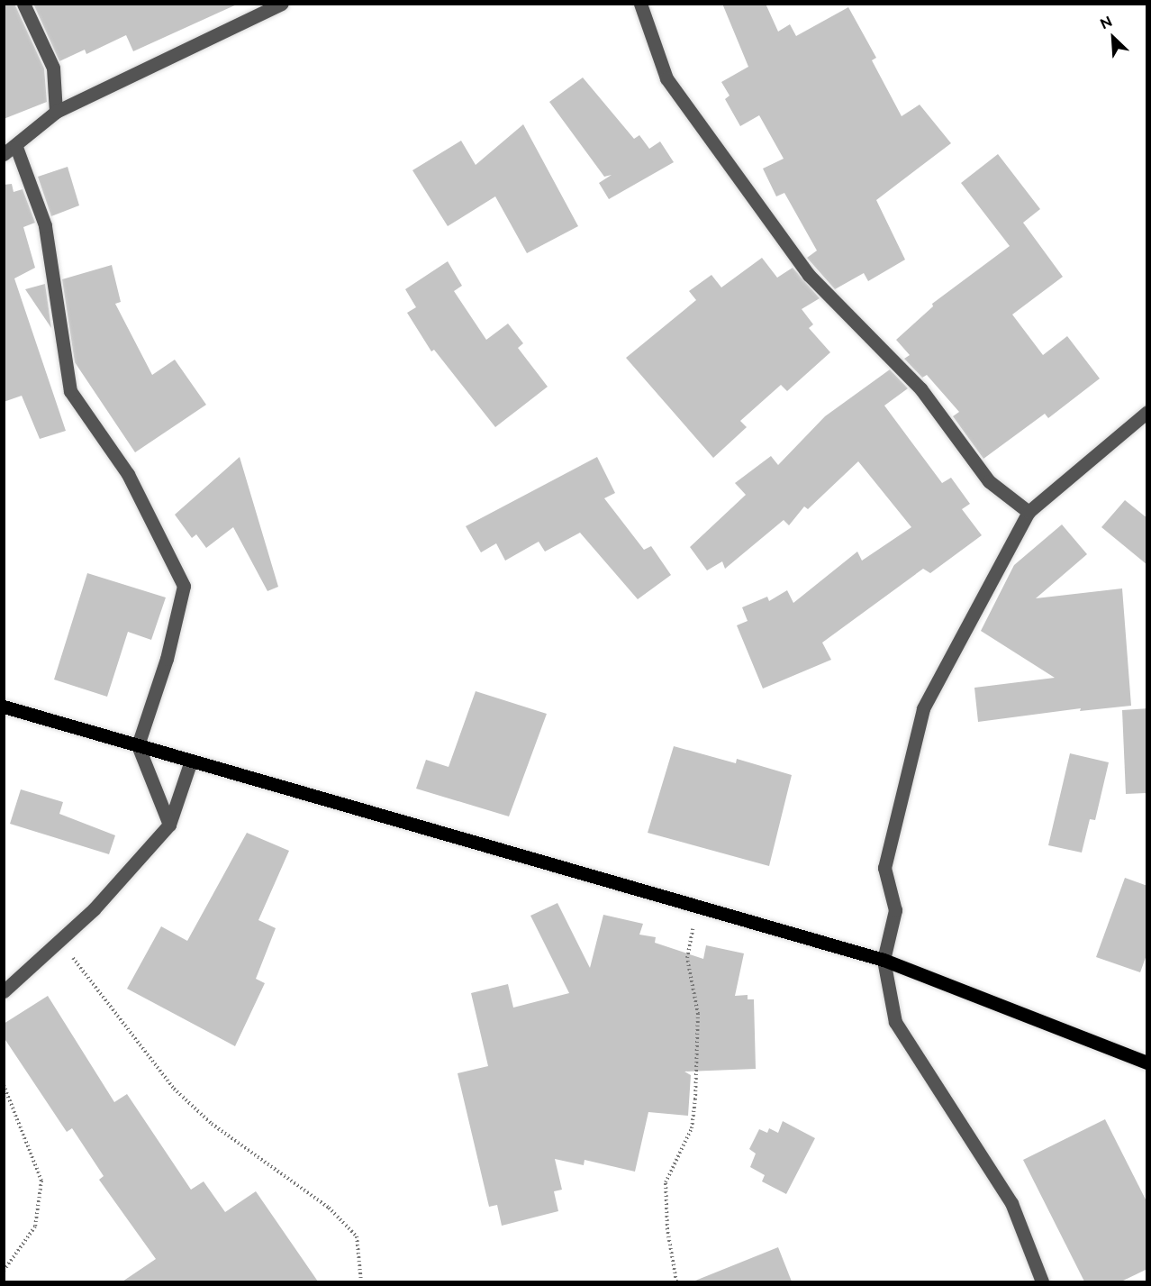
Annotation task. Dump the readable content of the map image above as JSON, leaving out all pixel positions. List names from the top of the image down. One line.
{"north":"top left"}
